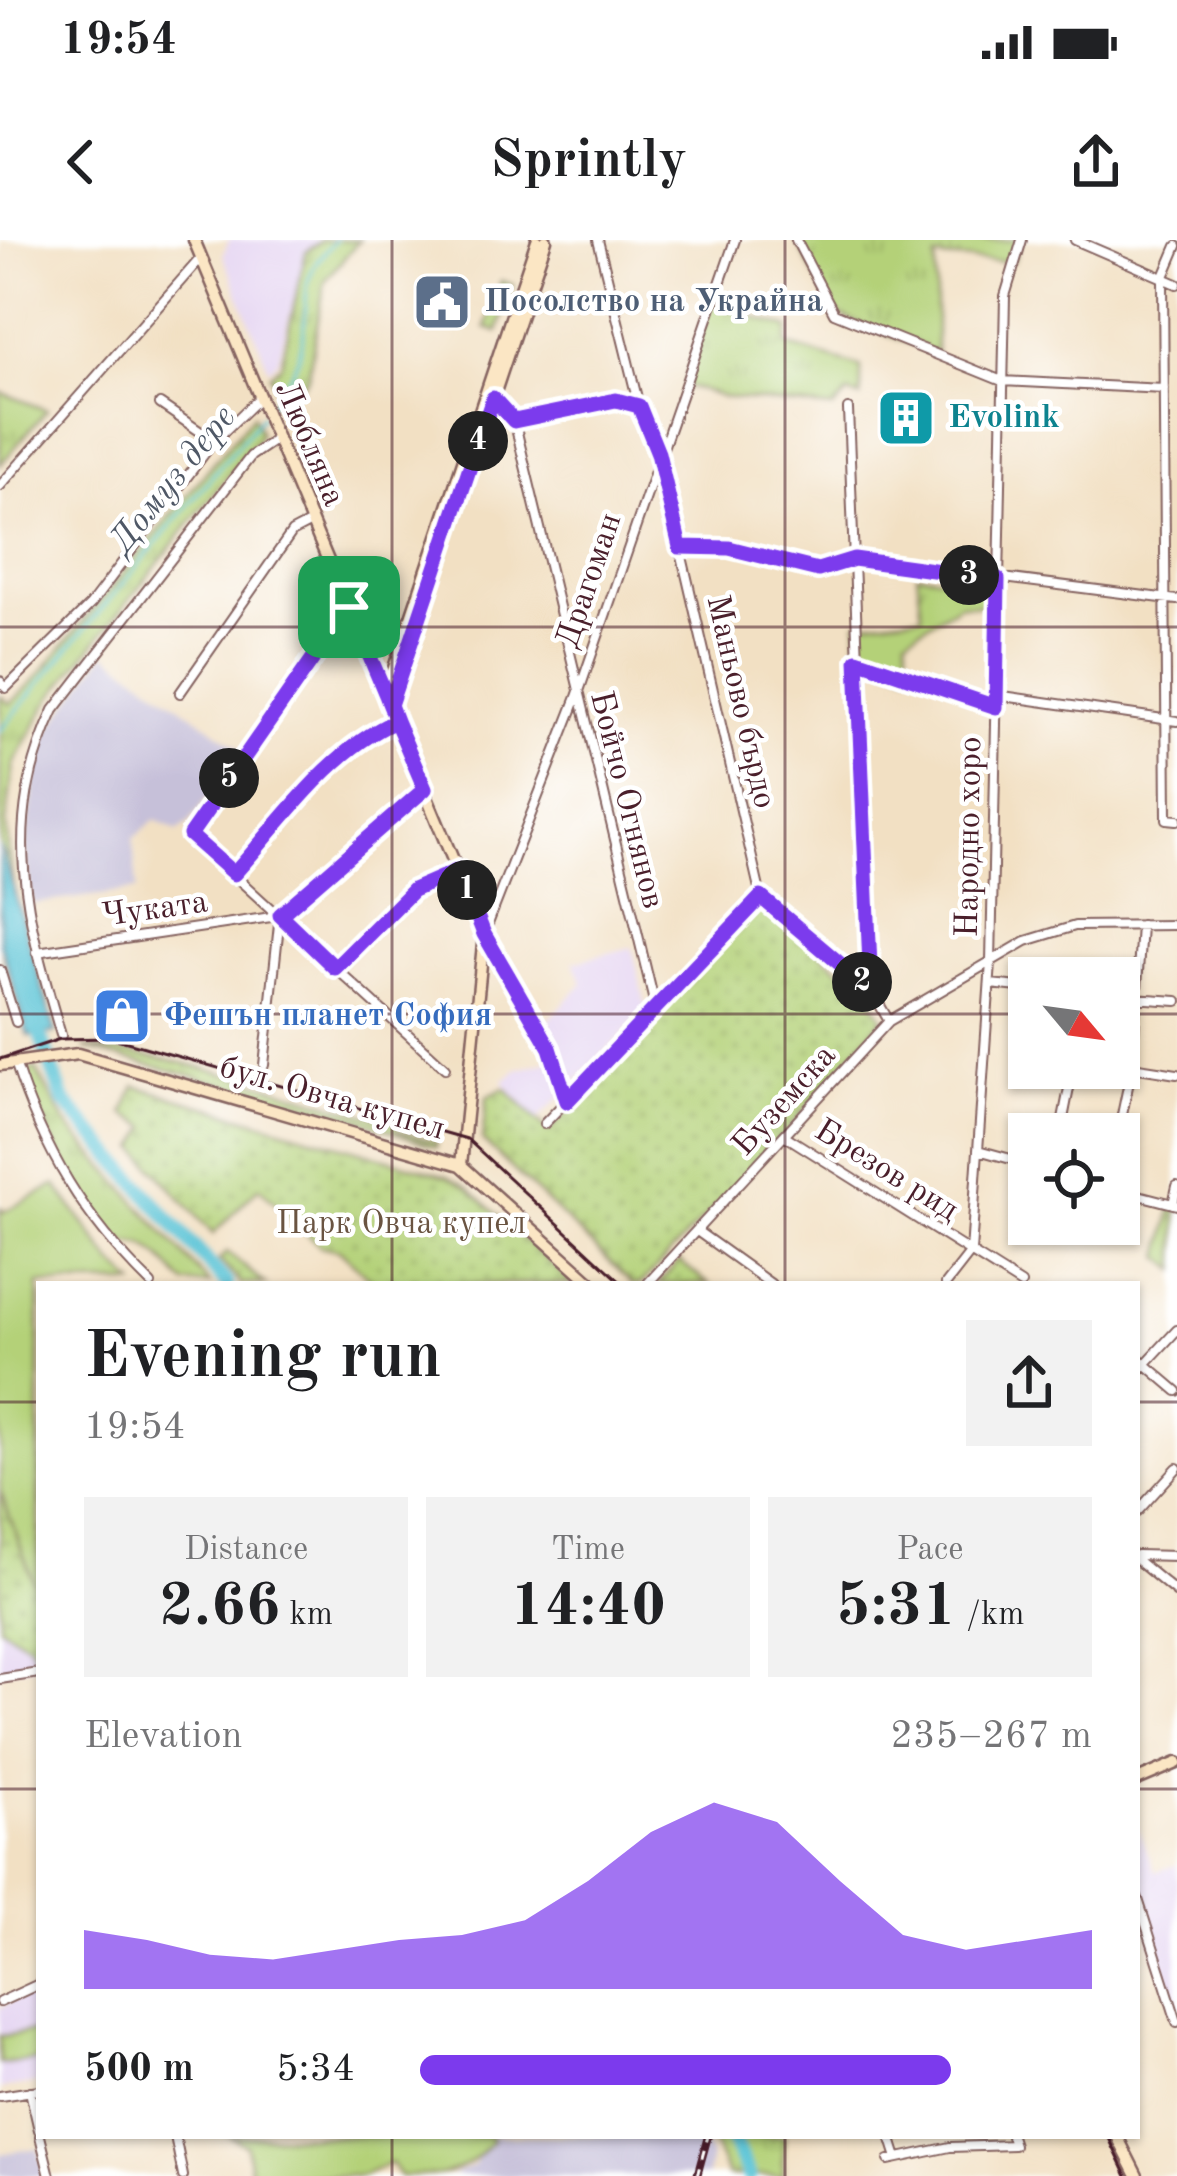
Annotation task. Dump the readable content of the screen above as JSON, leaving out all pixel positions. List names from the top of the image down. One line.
{"streets":{"street":["Любляна","Драгоман","Маньово бърдо","Бойчо Огнянов","Народно хоро","Чуката","бул. Овча купел","Буземска","Брезов рид"]},"crossings":[["Любляна","Драгоман"],["Любляна","бул. Овча купел"],["Драгоман","Маньово бърдо"],["Драгоман","Бойчо Огнянов"],["Народно хоро","Буземска"],["Народно хоро","Брезов рид"],["Буземска","Брезов рид"]],"water":["Домуз дере"],"parks":["Парк Овча купел"],"places":{"public building":["Посолство на Украйна"],"building":["Evolink"],"shop":["Фешън планет София"]},"north":"bottom right","page":{"status":"19:54","header":"Sprintly","pins":["4","3","5","1","2"],"heading":["Evening run","19:54"],"stats":[["Distance","2.66 km"],["Time","14:40"],["Pace","5:31 /km"]],"chart":["Elevation","235–267 m"],"list":[{"name":"500 m","note":"5:34"}]}}
